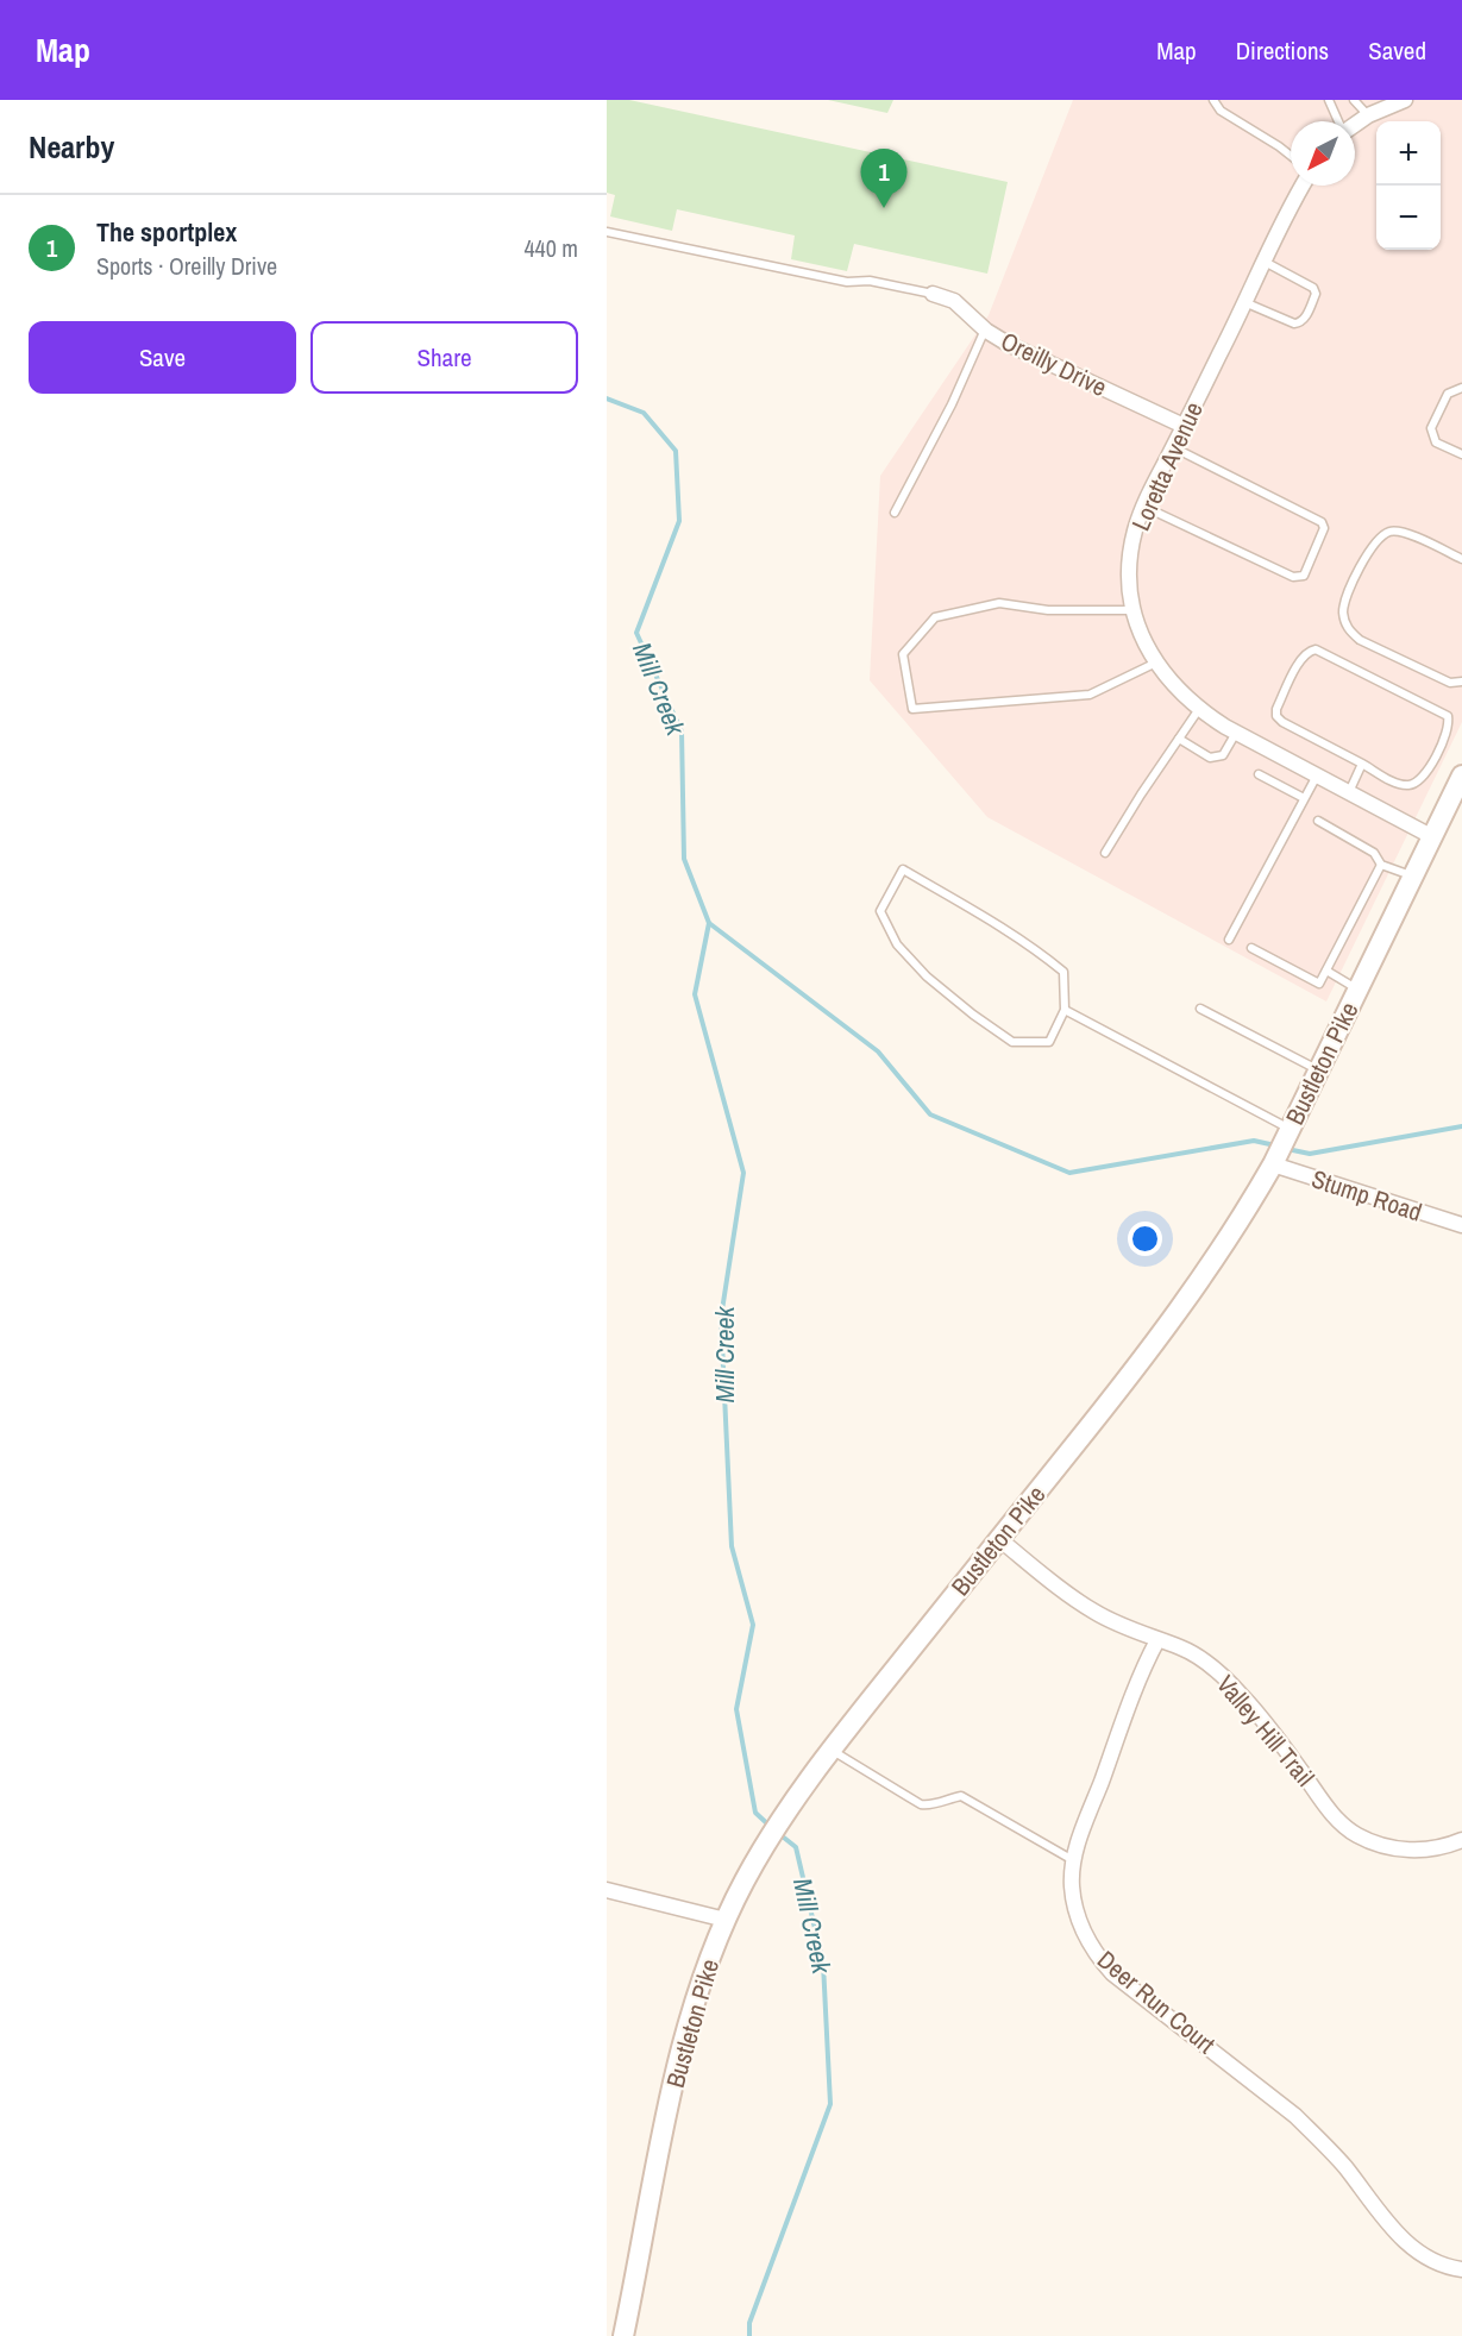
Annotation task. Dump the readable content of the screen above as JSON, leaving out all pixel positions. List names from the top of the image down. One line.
{"streets":{"main road":["Bustleton Pike"],"street":["Oreilly Drive","Loretta Avenue","Stump Road","Valley Hill Trail","Deer Run Court"]},"crossings":[["Oreilly Drive","Loretta Avenue"],["Loretta Avenue","Bustleton Pike"],["Bustleton Pike","Stump Road"],["Bustleton Pike","Valley Hill Trail"],["Valley Hill Trail","Deer Run Court"]],"water":["Mill Creek"],"north":"bottom left","page":{"header":"Map","nav":["Map","Directions","Saved"],"heading":"Nearby","map_buttons":["+","−"],"pins":"1","list":[{"mark":"1","name":"The sportplex","note":"Sports · Oreilly Drive","value":"440 m"}],"buttons":["Save","Share"]}}
